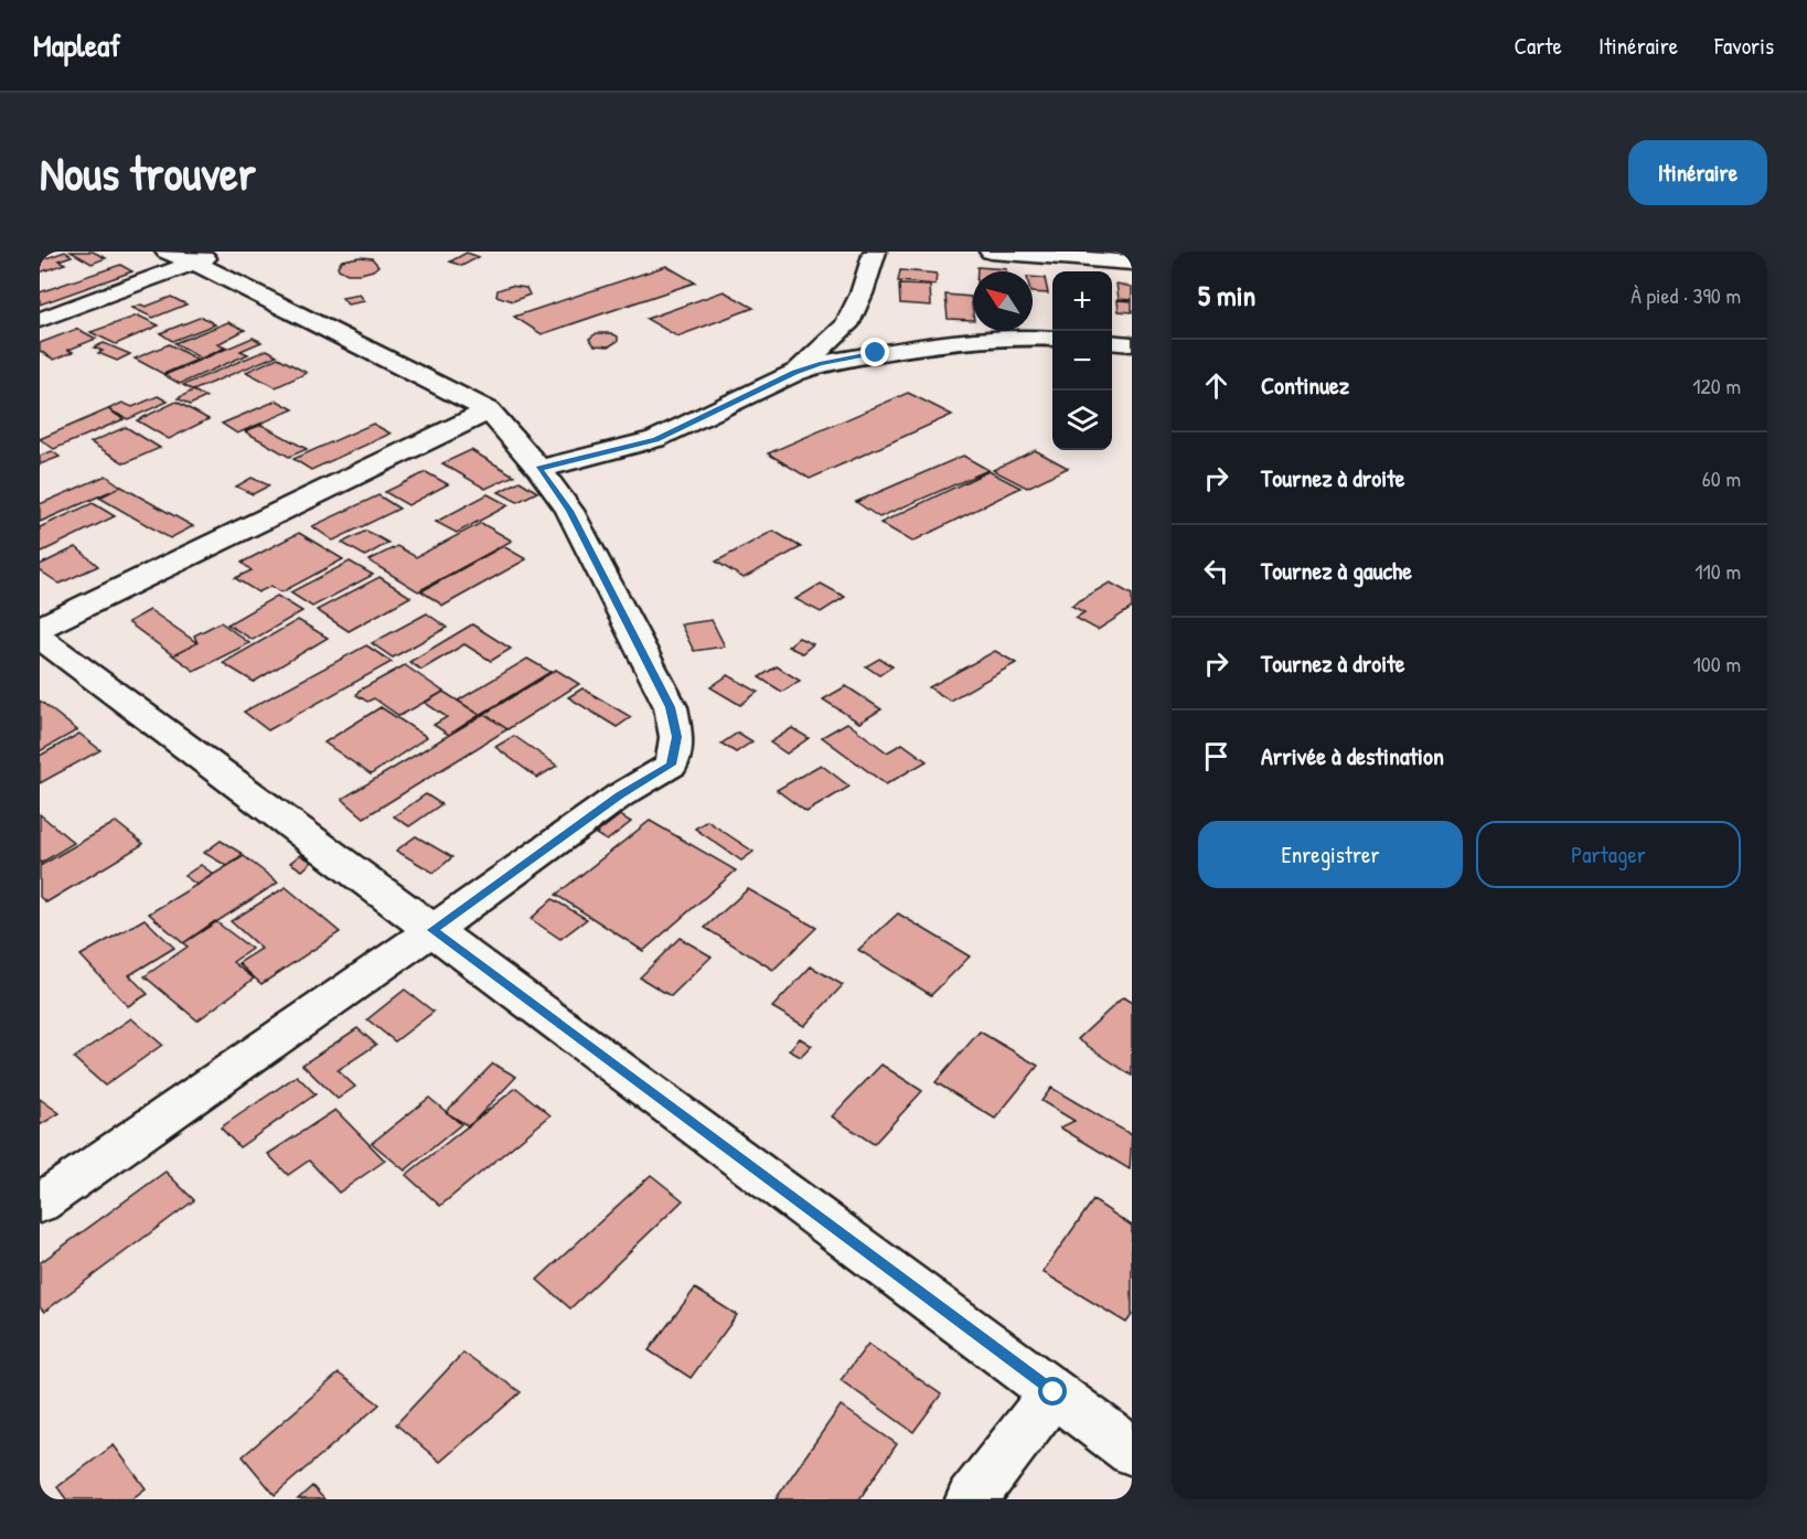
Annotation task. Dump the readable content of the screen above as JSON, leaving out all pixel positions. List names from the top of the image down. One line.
{"north":"top left","page":{"header":"Mapleaf","nav":["Carte","Itinéraire","Favoris"],"buttons":["Itinéraire",["Enregistrer","Partager"]],"title":"Nous trouver","heading":["5 min","À pied · 390 m"],"map_buttons":["+","−"],"list":[["Continuez","120 m"],["Tournez à droite","60 m"],["Tournez à gauche","110 m"],["Tournez à droite","100 m"],"Arrivée à destination"]}}
